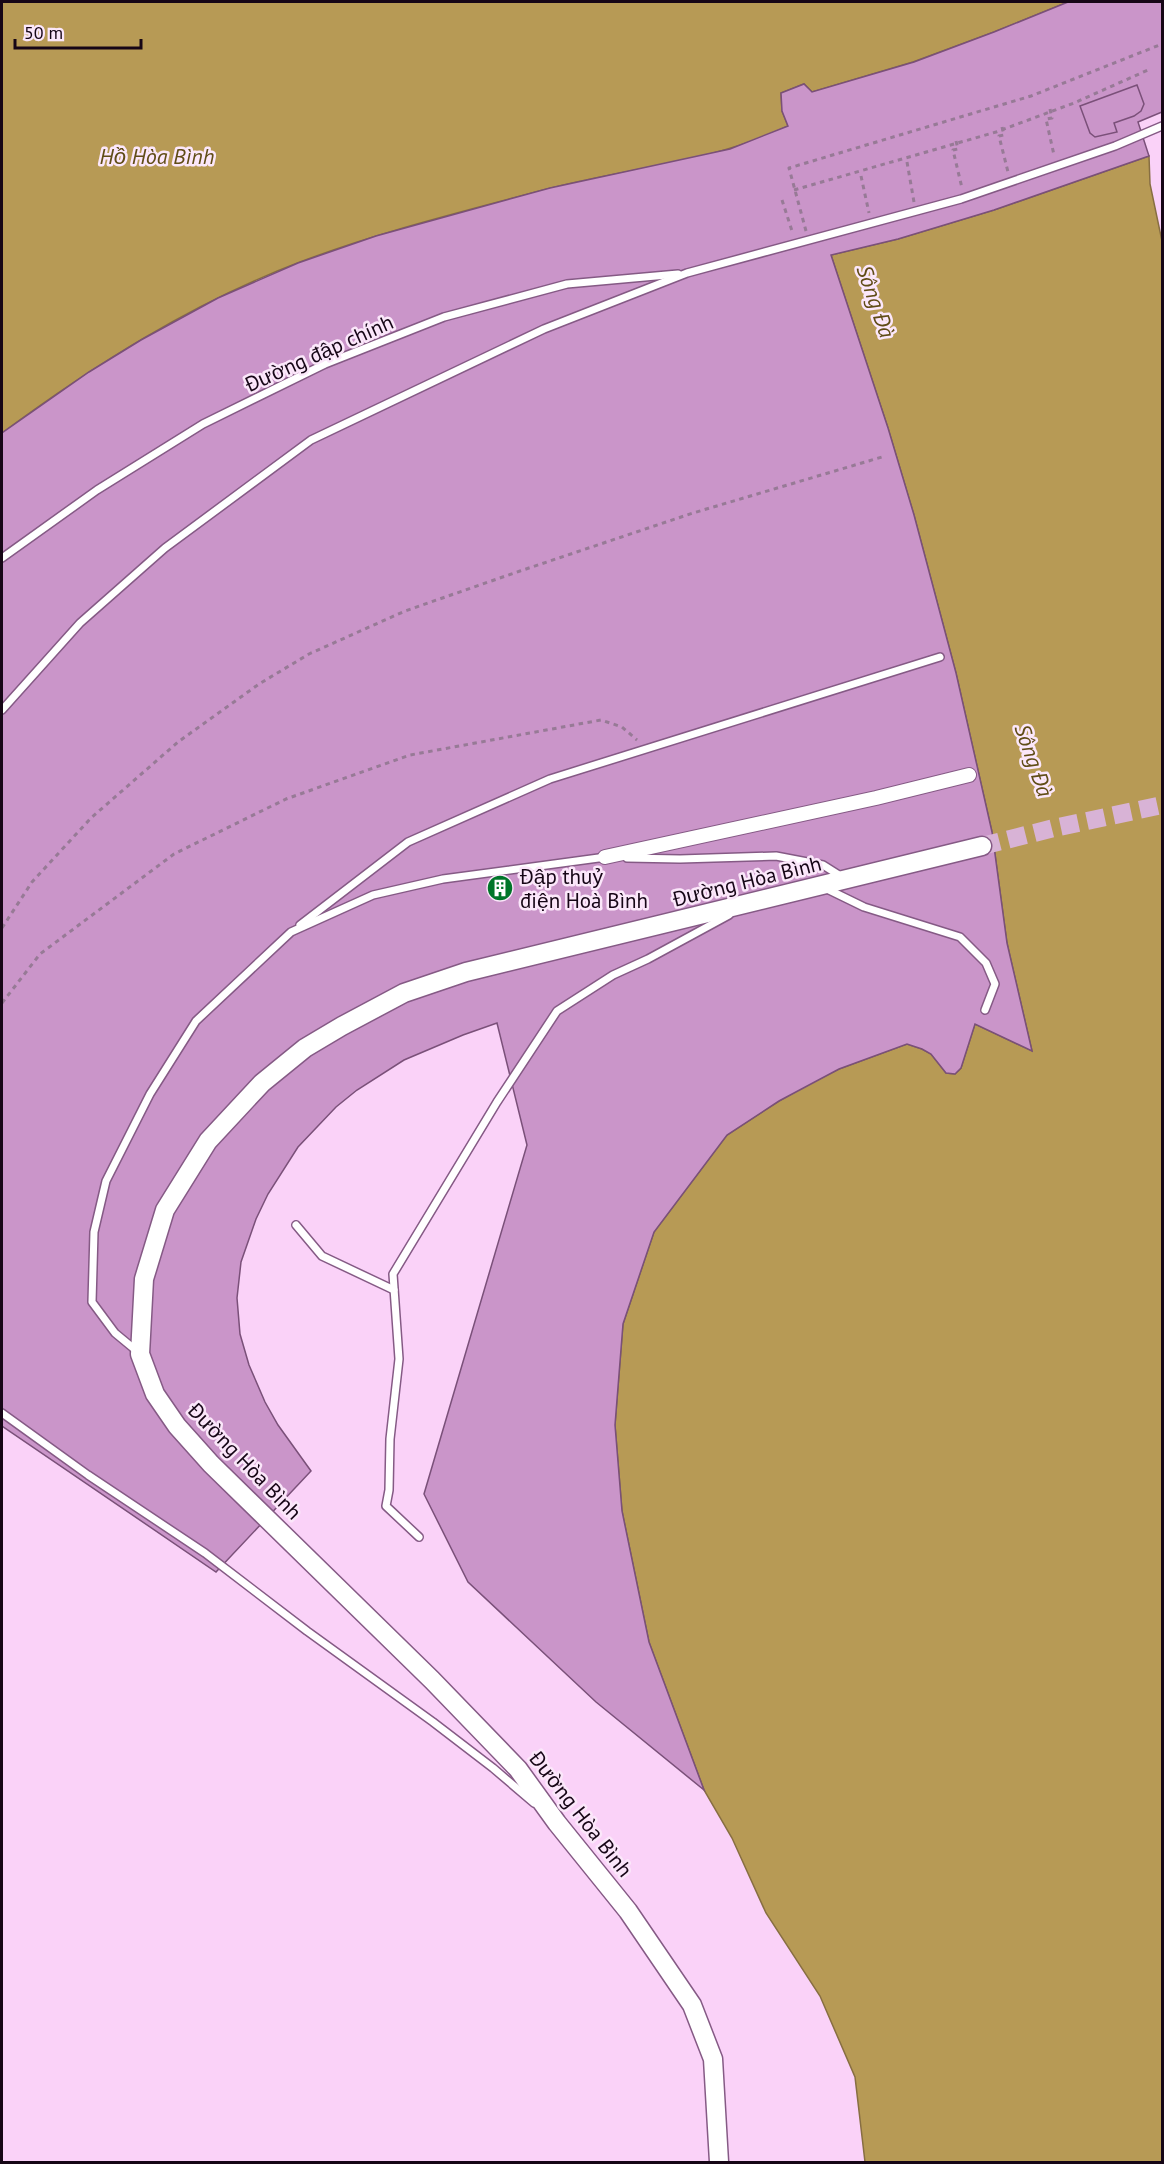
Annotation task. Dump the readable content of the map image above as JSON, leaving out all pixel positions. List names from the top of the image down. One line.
{"streets":{"main road":["Đường Hòa Bình"],"lane":["Đường đập chính"]},"water":["Hồ Hòa Bình","Sông Đà"],"places":{"building":["Đập thuỷ điện Hoà Bình"]},"scale_bar":"50 m"}
